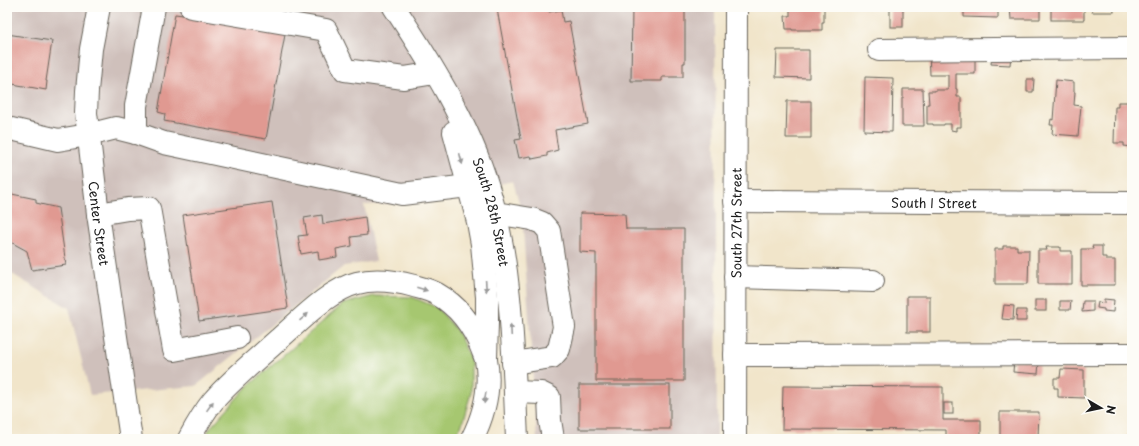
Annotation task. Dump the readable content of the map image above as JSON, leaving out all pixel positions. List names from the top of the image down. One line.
{"streets":{"street":["South I Street","South 28th Street","Center Street","South 27th Street"]},"crossings":[["South I Street","South 27th Street"]],"north":"right"}
